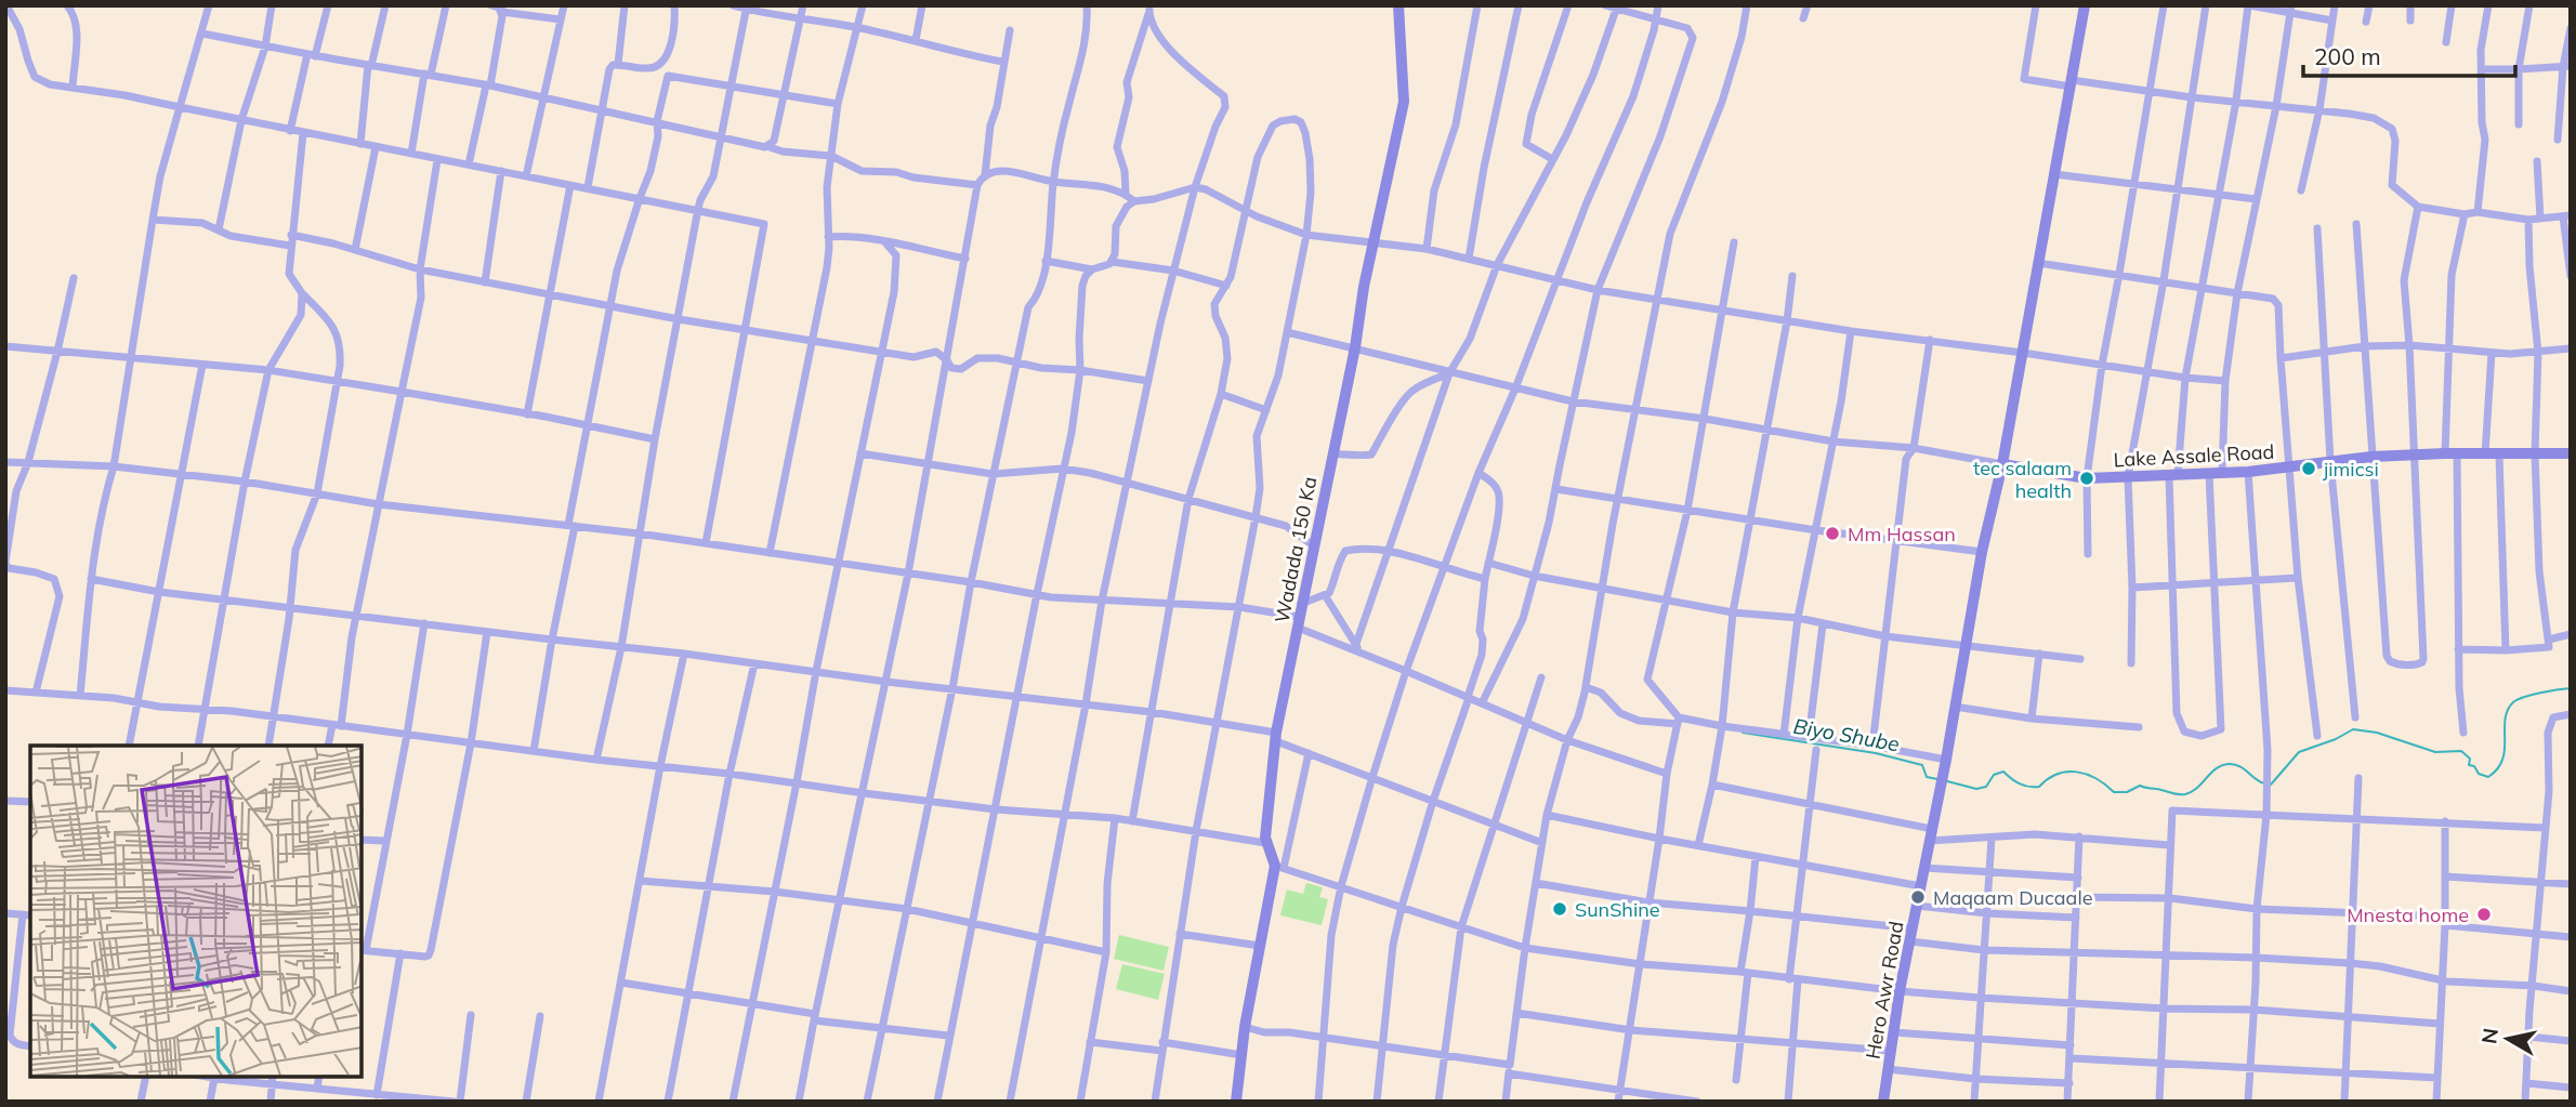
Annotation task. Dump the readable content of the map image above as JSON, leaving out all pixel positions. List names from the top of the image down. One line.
{"streets":{"street":["Lake Assale Road","Wadada 150 Ka","Hero Awr Road"]},"crossings":[["Lake Assale Road","Hero Awr Road"]],"water":["Biyo Shube"],"places":["jimicsi","tec salaam health","Mm Hassan","Maqaam Ducaale","SunShine","Mnesta home"],"scale_bar":"200 m","north":"left"}
